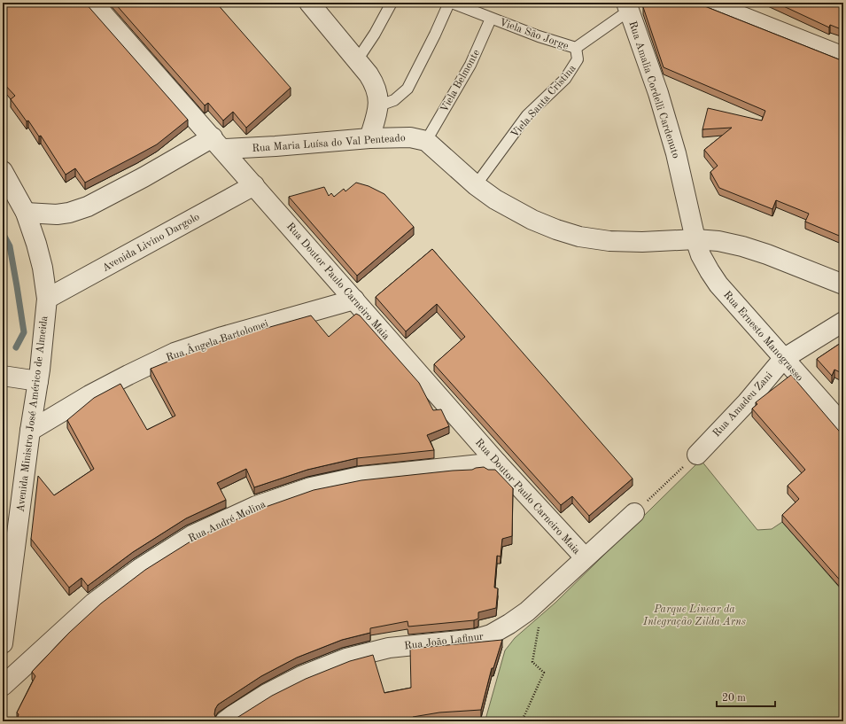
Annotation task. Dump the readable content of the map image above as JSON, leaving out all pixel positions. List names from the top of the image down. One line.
{"streets":{"street":["Rua Amalia Cordelli Cardenuto","Rua Maria Luísa do Val Penteado","Avenida Livino Dargolo","Rua Doutor Paulo Carneiro Maia","Rua Ernesto Manograsso","Rua Ângela Bartolomei","Rua Amadeu Zani","Avenida Ministro José Américo de Almeida","Rua André Molina","Rua João Lafinur"],"lane":["Viela São Jorge","Viela Belmonte","Viela Santa Cristina"]},"crossings":[["Viela São Jorge","Viela Belmonte"],["Viela São Jorge","Rua Amalia Cordelli Cardenuto"],["Viela São Jorge","Viela Santa Cristina"],["Viela Belmonte","Rua Maria Luísa do Val Penteado"],["Rua Amalia Cordelli Cardenuto","Rua Ernesto Manograsso"],["Rua Maria Luísa do Val Penteado","Rua Doutor Paulo Carneiro Maia"],["Avenida Livino Dargolo","Rua Doutor Paulo Carneiro Maia"],["Avenida Livino Dargolo","Avenida Ministro José Américo de Almeida"],["Rua Doutor Paulo Carneiro Maia","Rua Ângela Bartolomei"],["Rua Doutor Paulo Carneiro Maia","Rua André Molina"],["Rua Doutor Paulo Carneiro Maia","Rua João Lafinur"],["Rua Ernesto Manograsso","Rua Amadeu Zani"],["Rua Ângela Bartolomei","Avenida Ministro José Américo de Almeida"]],"parks":["Parque Linear da Integração Zilda Arns"],"scale_bar":"20 m"}
